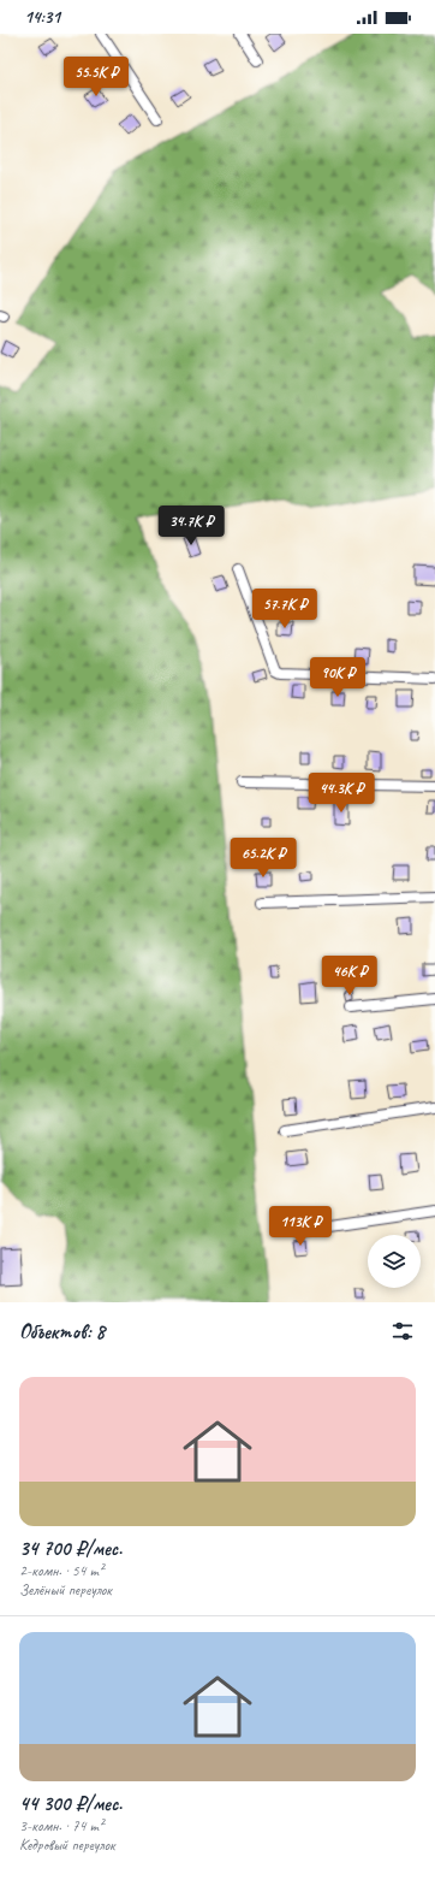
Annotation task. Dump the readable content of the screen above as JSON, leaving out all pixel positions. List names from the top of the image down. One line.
{"page":{"status":"14:31","price":["55.5K ₽","34.7K ₽","57.7K ₽","90K ₽","44.3K ₽","65.2K ₽","46K ₽","113K ₽"],"heading":"Объектов: 8","list":[{"name":"34 700 ₽/мес.","note":"2-комн. · 54 m² · Зелёный переулок"},{"name":"44 300 ₽/мес.","note":"3-комн. · 74 m² · Кедровый переулок"}]}}
